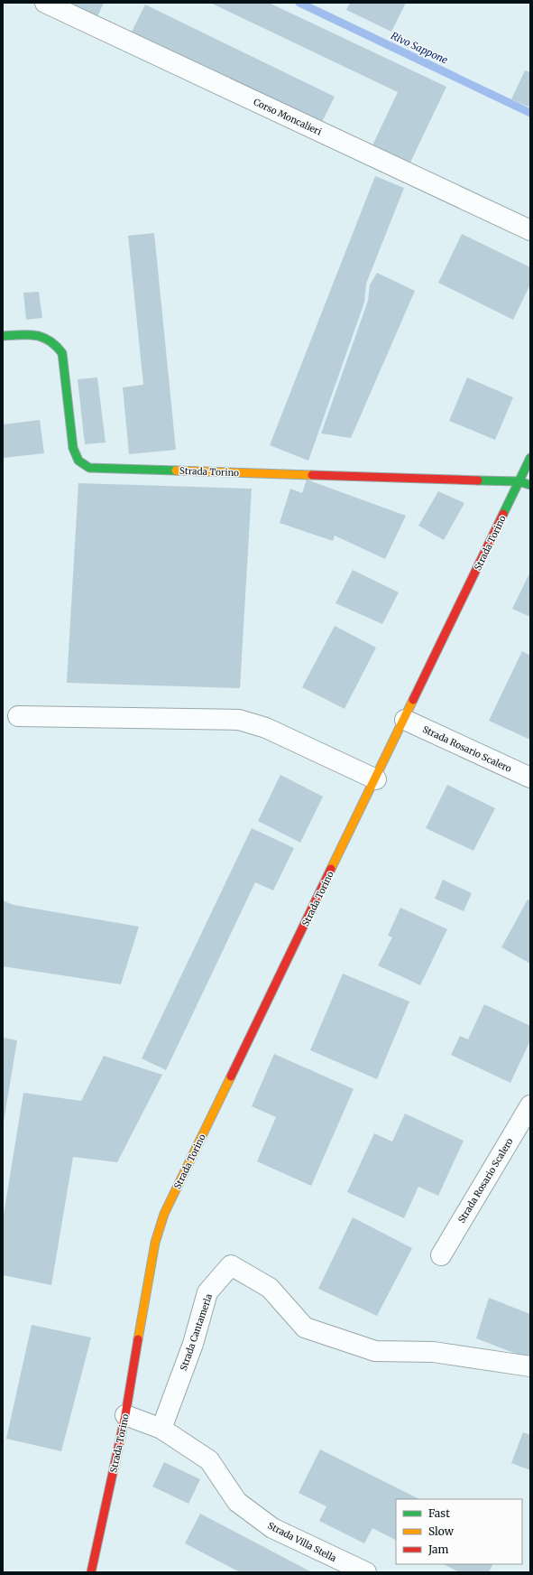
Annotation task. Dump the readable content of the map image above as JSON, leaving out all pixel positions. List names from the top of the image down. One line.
{"streets":{"main road":["Strada Torino"],"street":["Corso Moncalieri","Strada Rosario Scalero","Strada Cantamerla","Strada Villa Stella"]},"crossings":[["Strada Torino","Strada Rosario Scalero"],["Strada Torino","Strada Villa Stella"],["Strada Cantamerla","Strada Villa Stella"]],"water":["Rivo Sappone"],"legend":["Fast","Slow","Jam"]}
